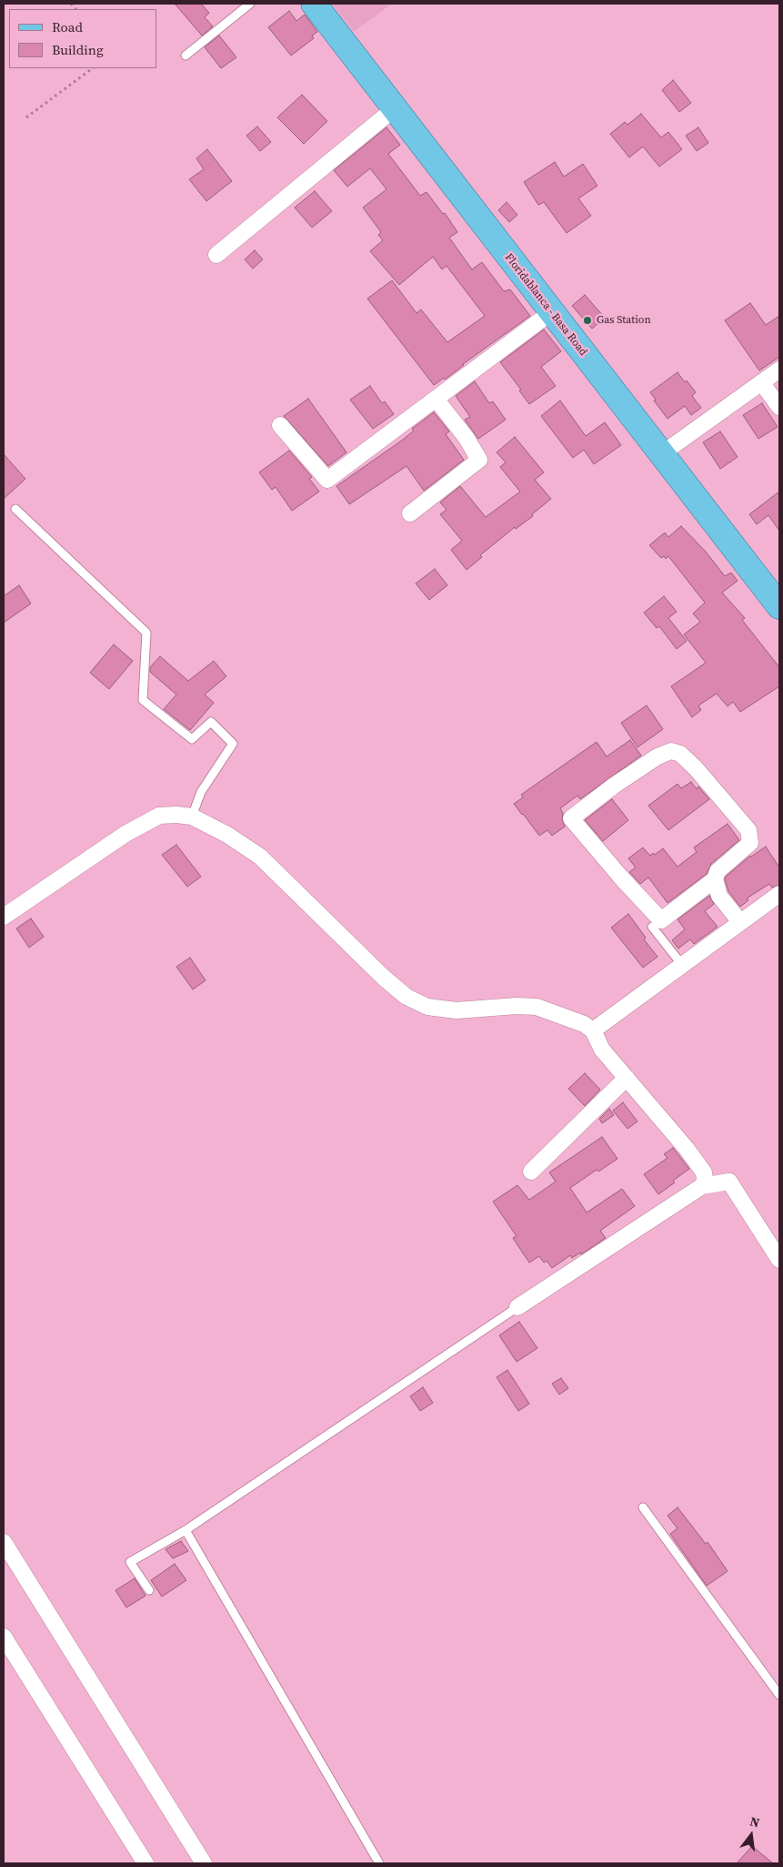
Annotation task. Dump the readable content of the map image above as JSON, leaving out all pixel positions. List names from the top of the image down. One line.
{"streets":{"main road":["Floridablanca - Basa Road"]},"places":["Gas Station"],"legend":["Road","Building"],"north":"top"}
